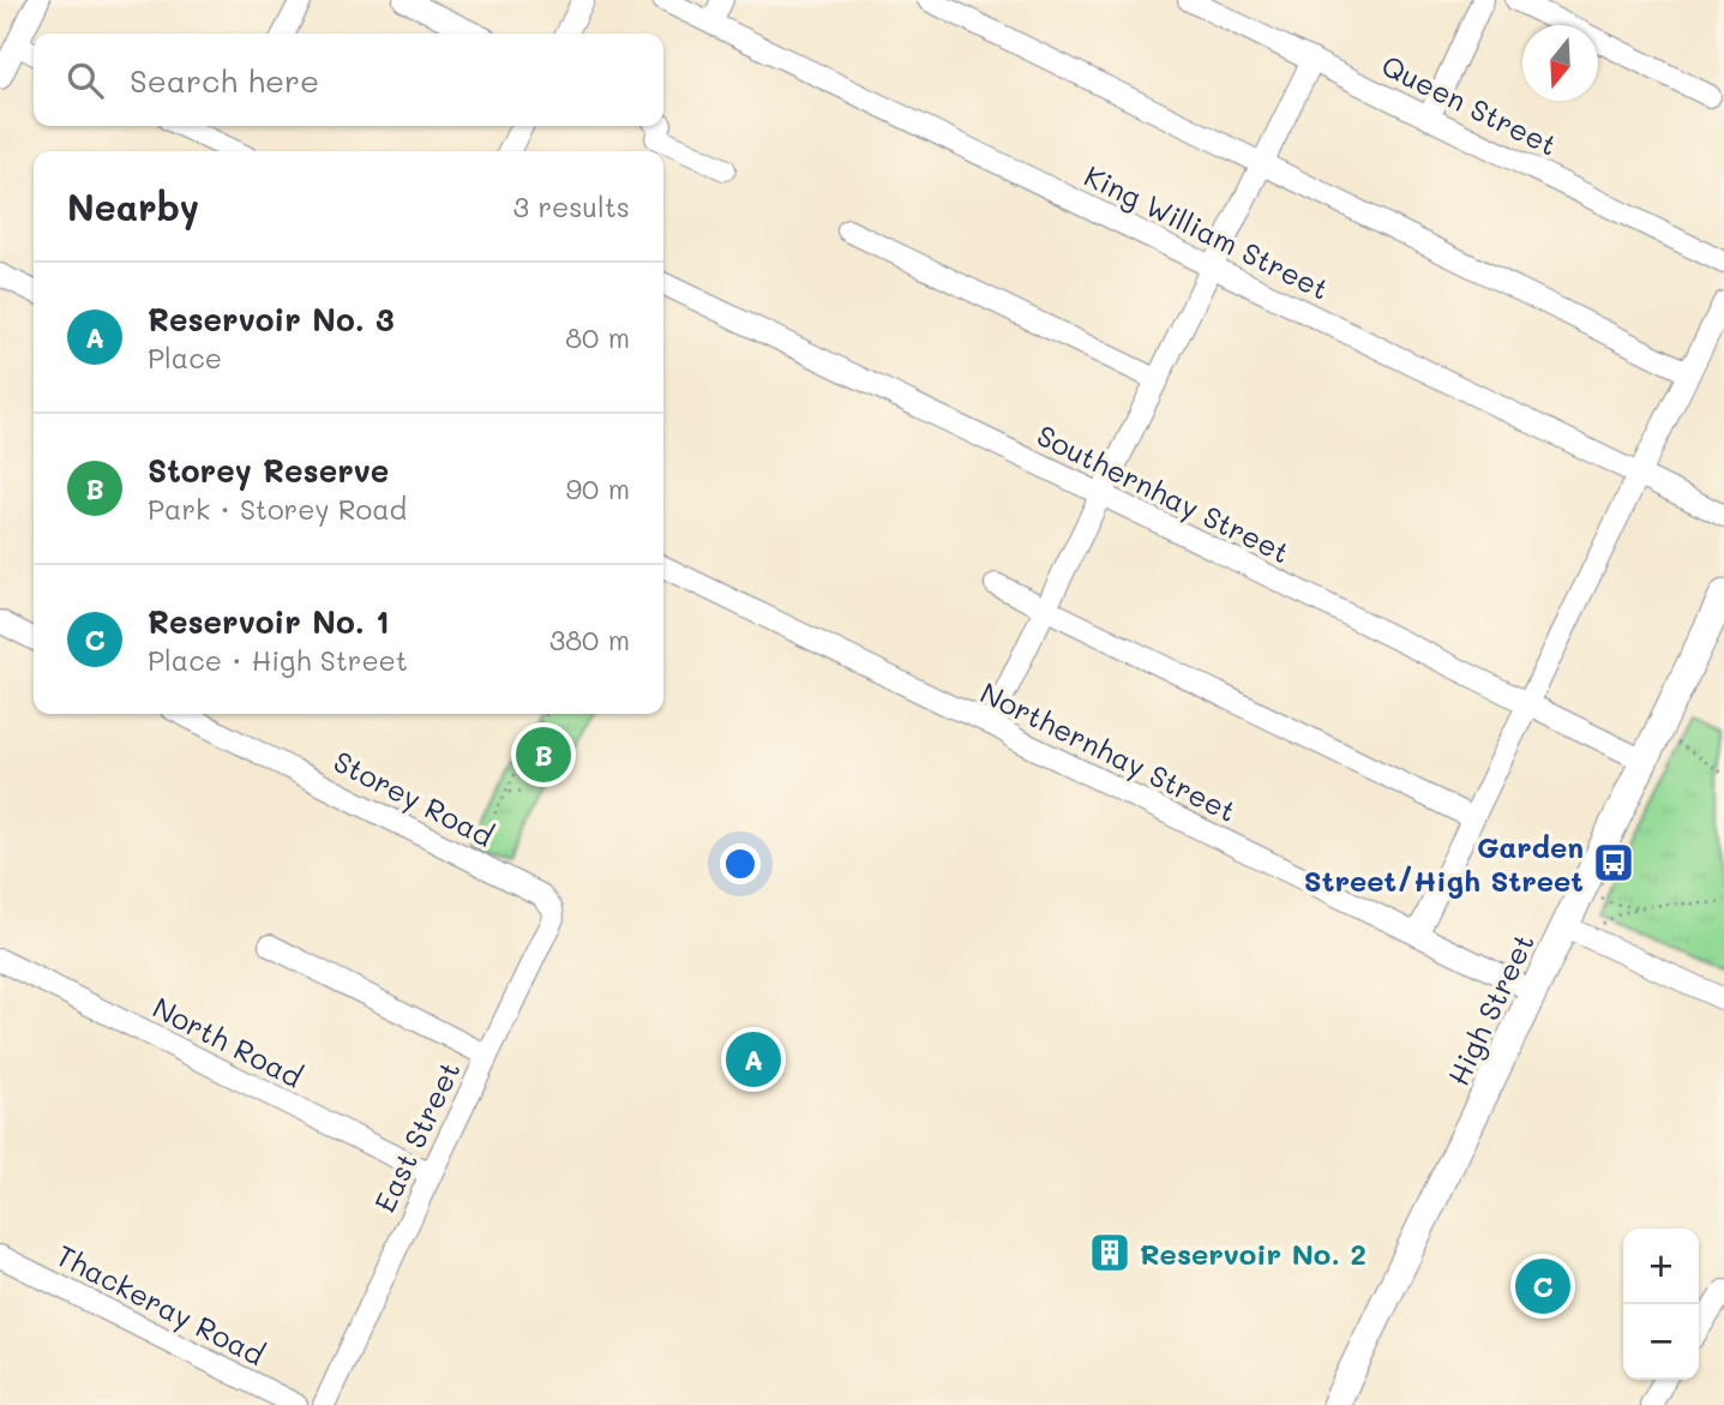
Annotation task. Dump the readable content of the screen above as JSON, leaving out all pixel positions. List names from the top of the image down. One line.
{"streets":{"main road":["High Street"],"street":["Queen Street","King William Street","Southernhay Street","Northernhay Street","Storey Road","North Road","East Street","Thackeray Road"]},"crossings":[["Southernhay Street","High Street"],["Northernhay Street","High Street"],["Storey Road","East Street"],["North Road","East Street"]],"places":{"bus stop":["Garden Street/High Street"],"building":["Reservoir No. 2"]},"north":"bottom","page":{"search":"Search here","heading":["Nearby","3 results"],"list":[{"mark":"A","name":"Reservoir No. 3","note":"Place","value":"80 m"},{"mark":"B","name":"Storey Reserve","note":"Park · Storey Road","value":"90 m"},{"mark":"C","name":"Reservoir No. 1","note":"Place · High Street","value":"380 m"}],"pins":["B","A","C"],"map_buttons":["+","−"]}}
